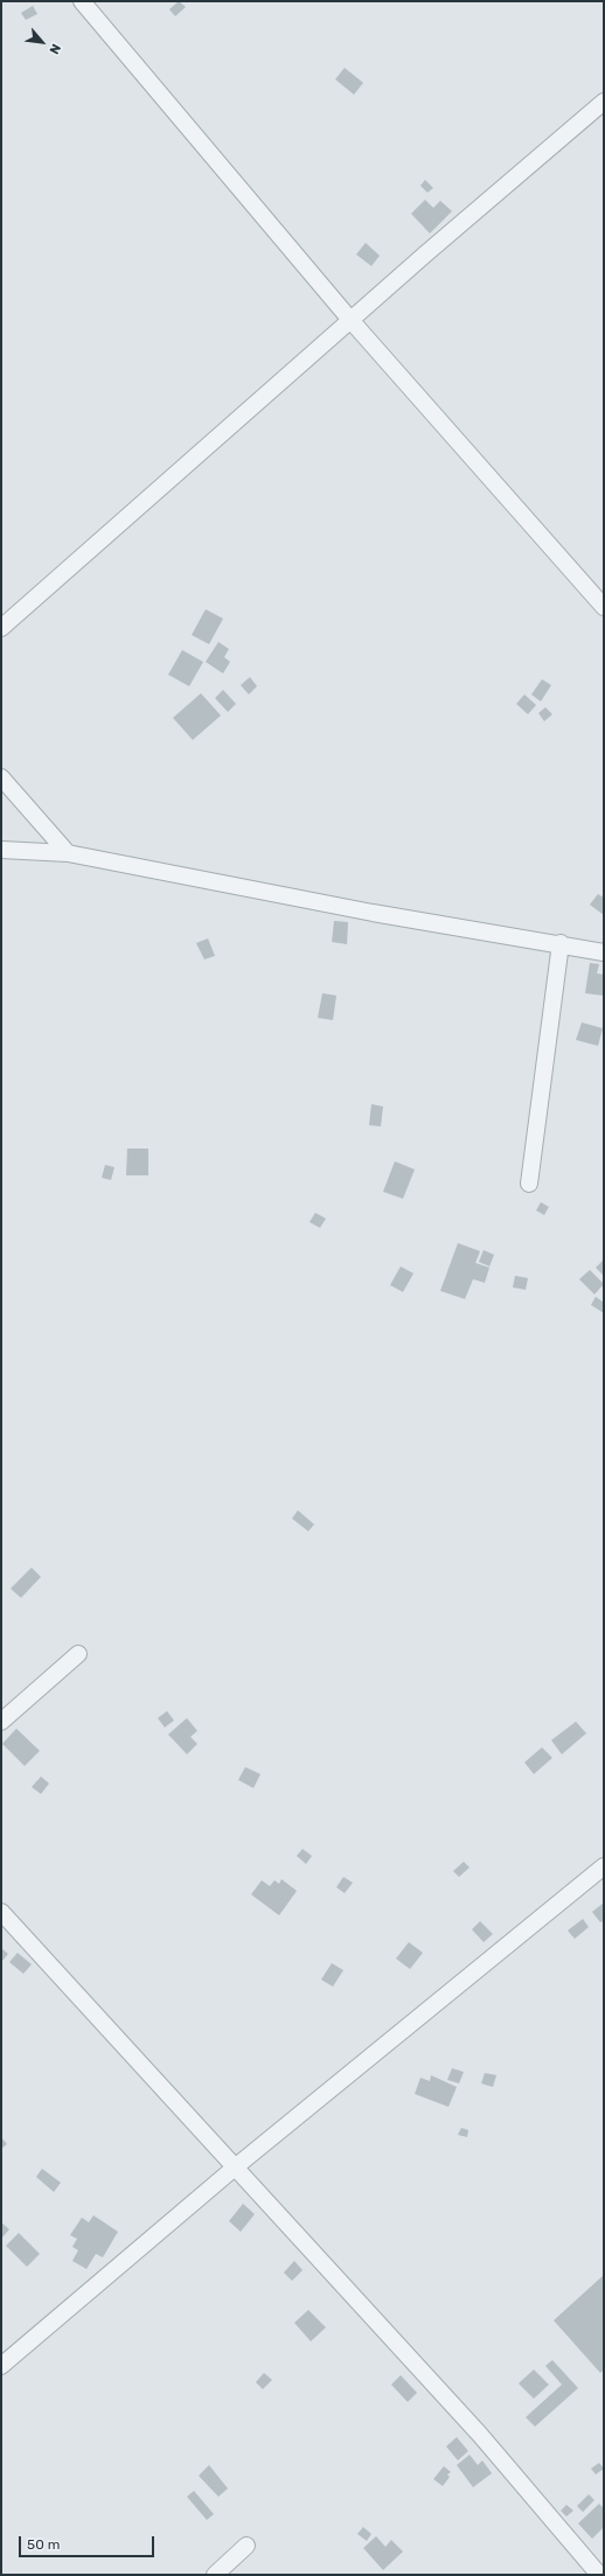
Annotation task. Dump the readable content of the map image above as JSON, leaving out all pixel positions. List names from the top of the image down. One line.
{"scale_bar":"50 m","north":"bottom right"}
